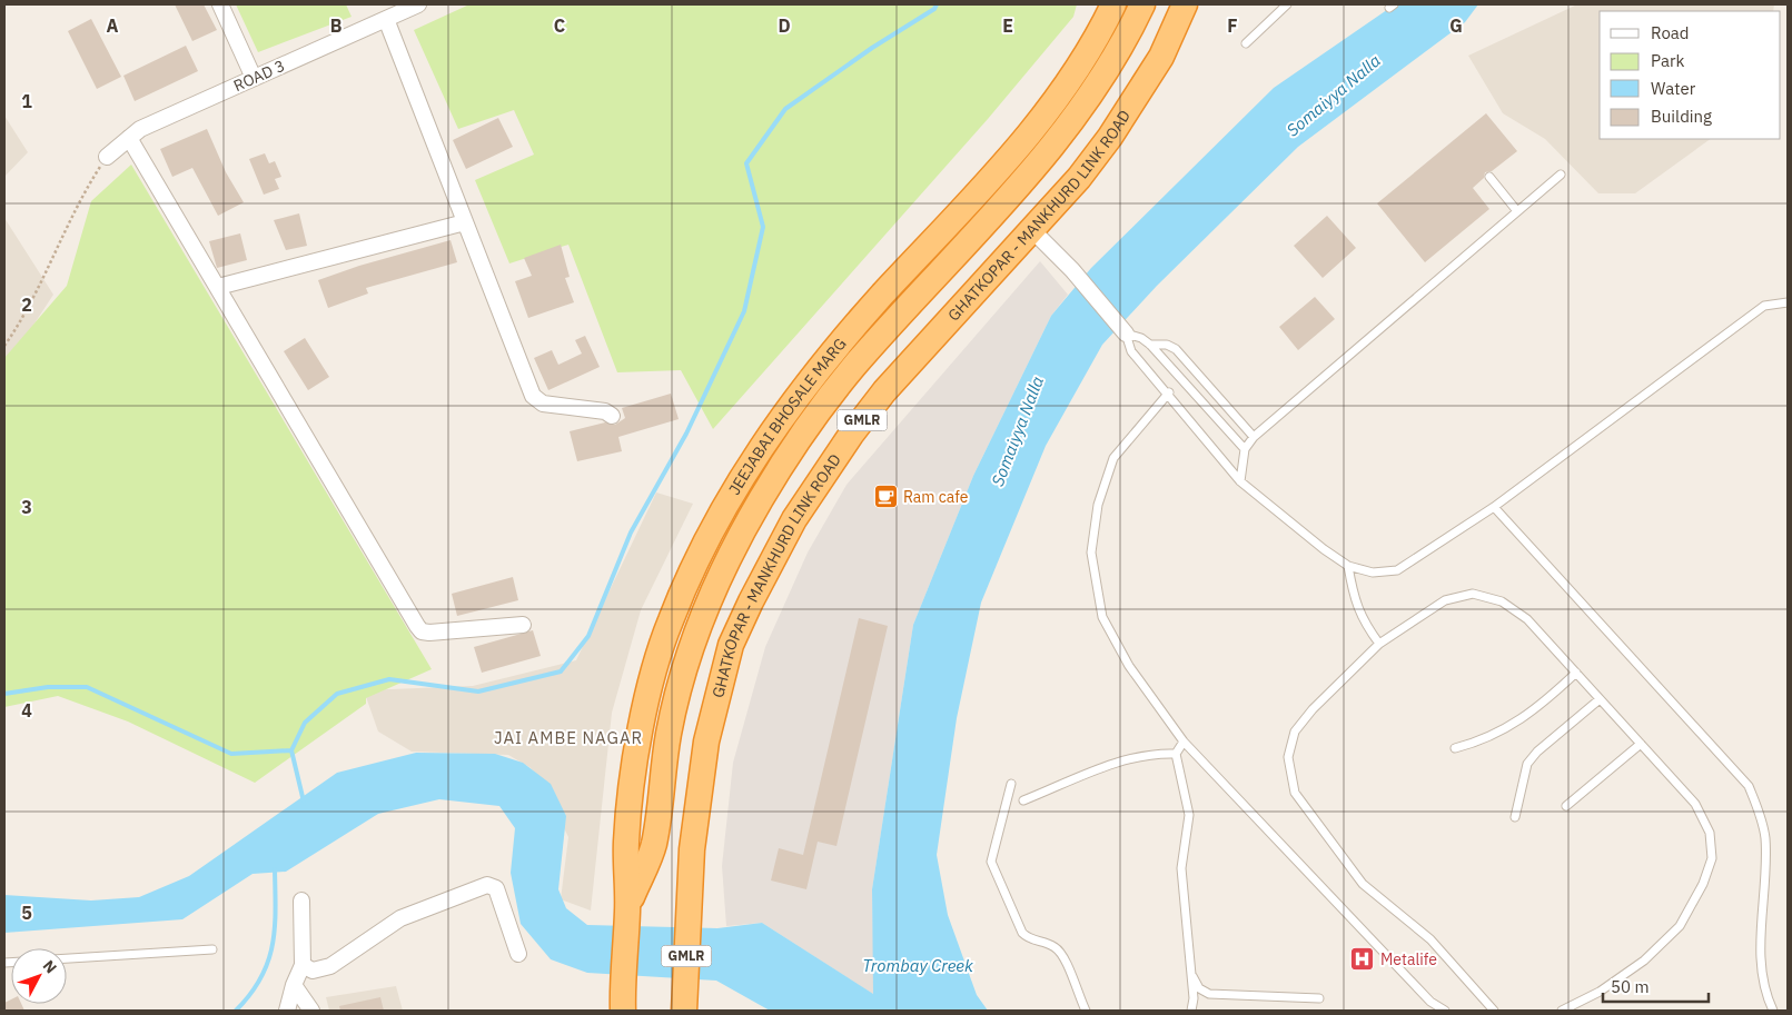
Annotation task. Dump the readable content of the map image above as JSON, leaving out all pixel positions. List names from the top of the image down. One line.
{"streets":{"highway":["GHATKOPAR - MANKHURD LINK ROAD","JEEJABAI BHOSALE MARG","GMLR"],"street":["ROAD 3"]},"districts":["JAI AMBE NAGAR"],"water":["Somaiyya Nalla","Trombay Creek"],"places":{"cafe":["Ram cafe"],"hospital":["Metalife"]},"legend":["Road","Park","Water","Building"],"scale_bar":"50 m","north":"top right","grid":{"columns":["A","B","C","D","E","F","G"],"rows":["1","2","3","4","5"]}}
